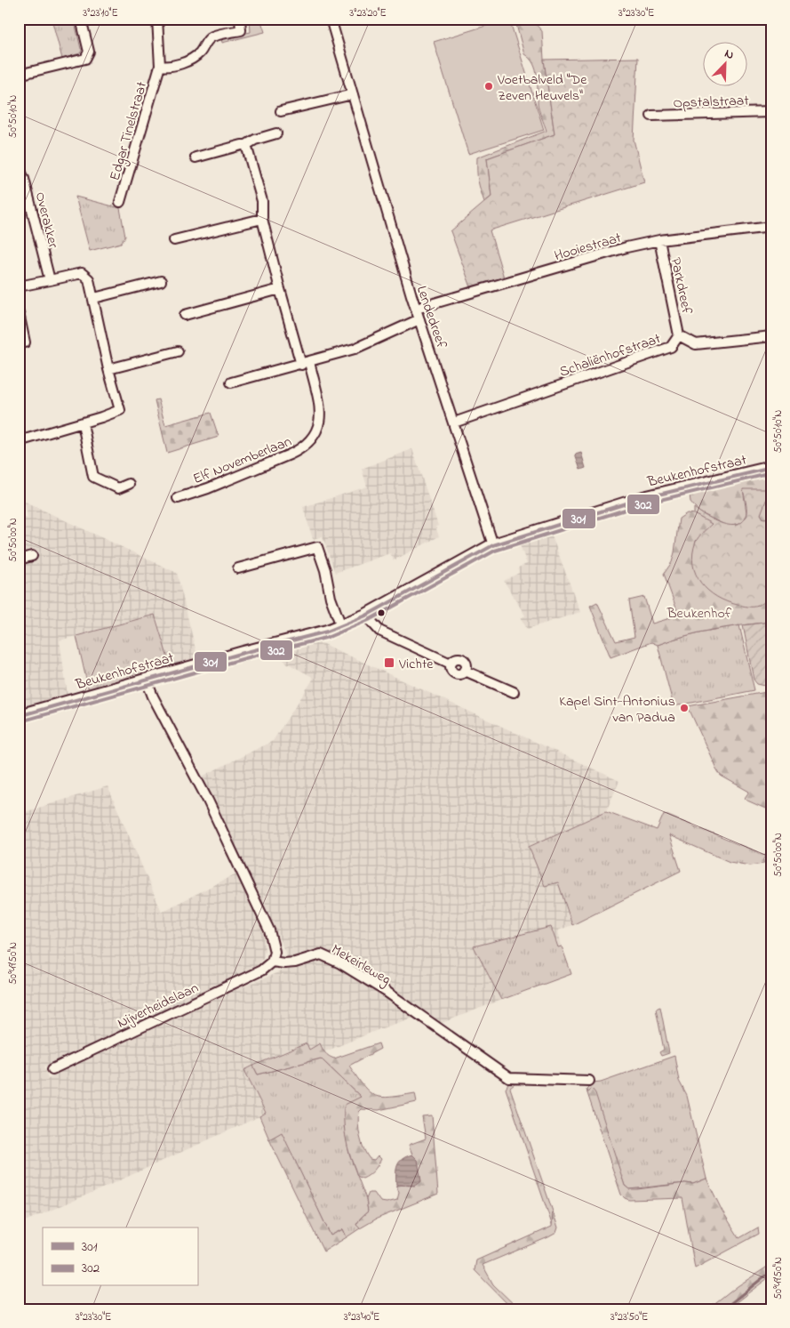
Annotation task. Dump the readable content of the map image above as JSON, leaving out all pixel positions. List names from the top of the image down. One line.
{"streets":{"street":["Opstalstraat","Edgar Tinelstraat","Overakker","Hooiestraat","Parkdreef","Lendedreef","Schaliënhofstraat","Elf Novemberlaan","Beukenhofstraat","Mekeirleweg","Nijverheidslaan"]},"crossings":[["Hooiestraat","Parkdreef"],["Hooiestraat","Lendedreef"],["Parkdreef","Schaliënhofstraat"],["Lendedreef","Schaliënhofstraat"],["Lendedreef","Beukenhofstraat"],["Mekeirleweg","Nijverheidslaan"]],"parks":["Beukenhof"],"places":{"other":["Voetbalveld \"De Zeven Heuvels\"","Kapel Sint-Antonius van Padua"],"transit":["Vichte"]},"lines":["transit line 301","transit line 302"],"legend":["301","302"],"north":"top right","coordinates":["3°23'10\"E","3°23'20\"E","3°23'30\"E","50°50'10\"N","50°50'00\"N","50°49'50\"N","3°23'40\"E","3°23'50\"E"]}
